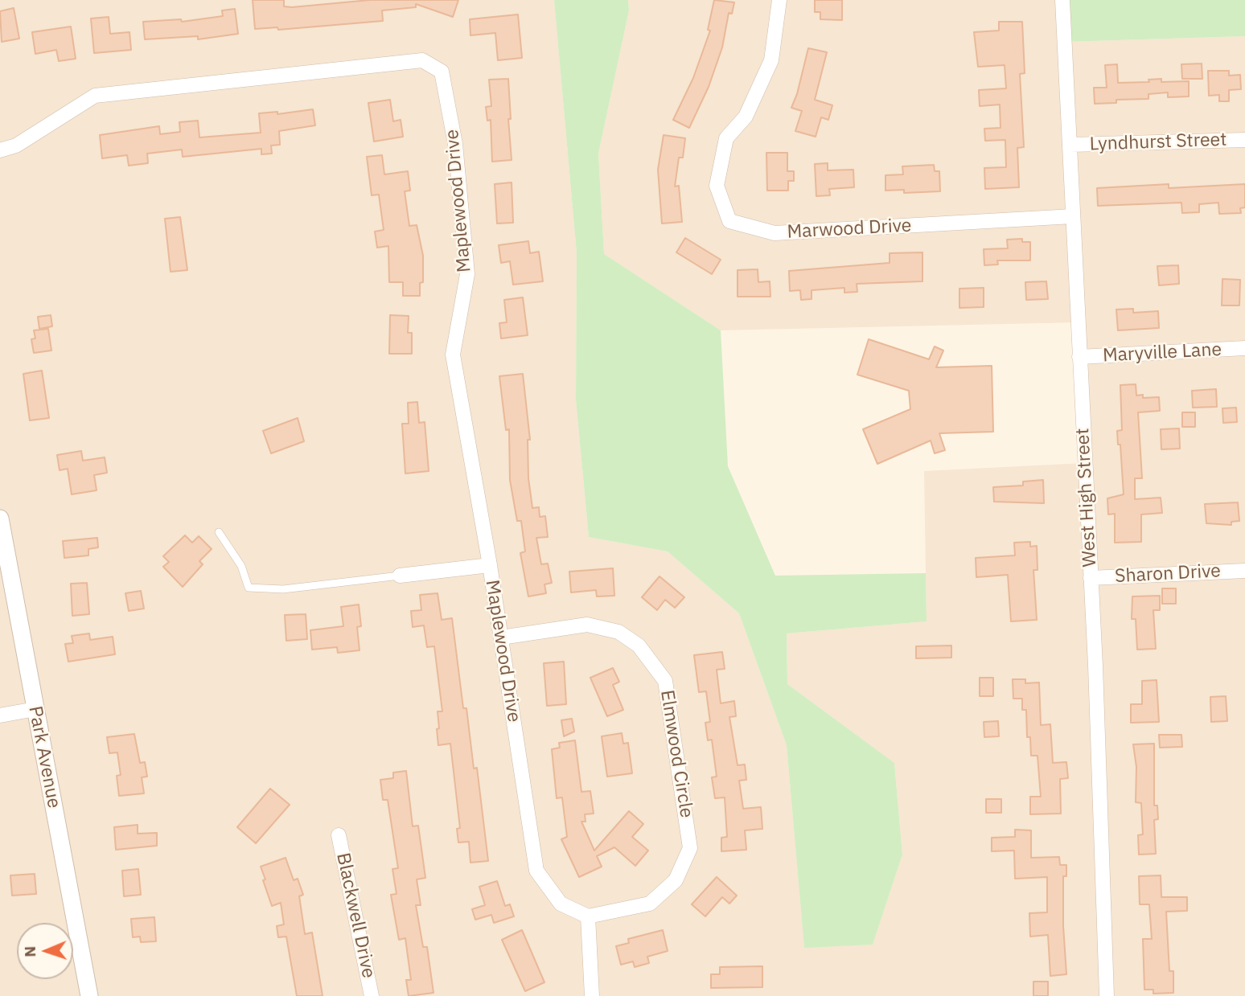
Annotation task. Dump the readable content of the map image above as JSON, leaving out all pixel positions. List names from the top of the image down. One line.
{"streets":{"street":["Lyndhurst Street","Maplewood Drive","Marwood Drive","Maryville Lane","West High Street","Sharon Drive","Elmwood Circle","Park Avenue","Blackwell Drive"]},"crossings":[["Lyndhurst Street","West High Street"],["Maplewood Drive","Elmwood Circle"],["Marwood Drive","West High Street"],["Maryville Lane","West High Street"],["West High Street","Sharon Drive"]],"north":"left"}
